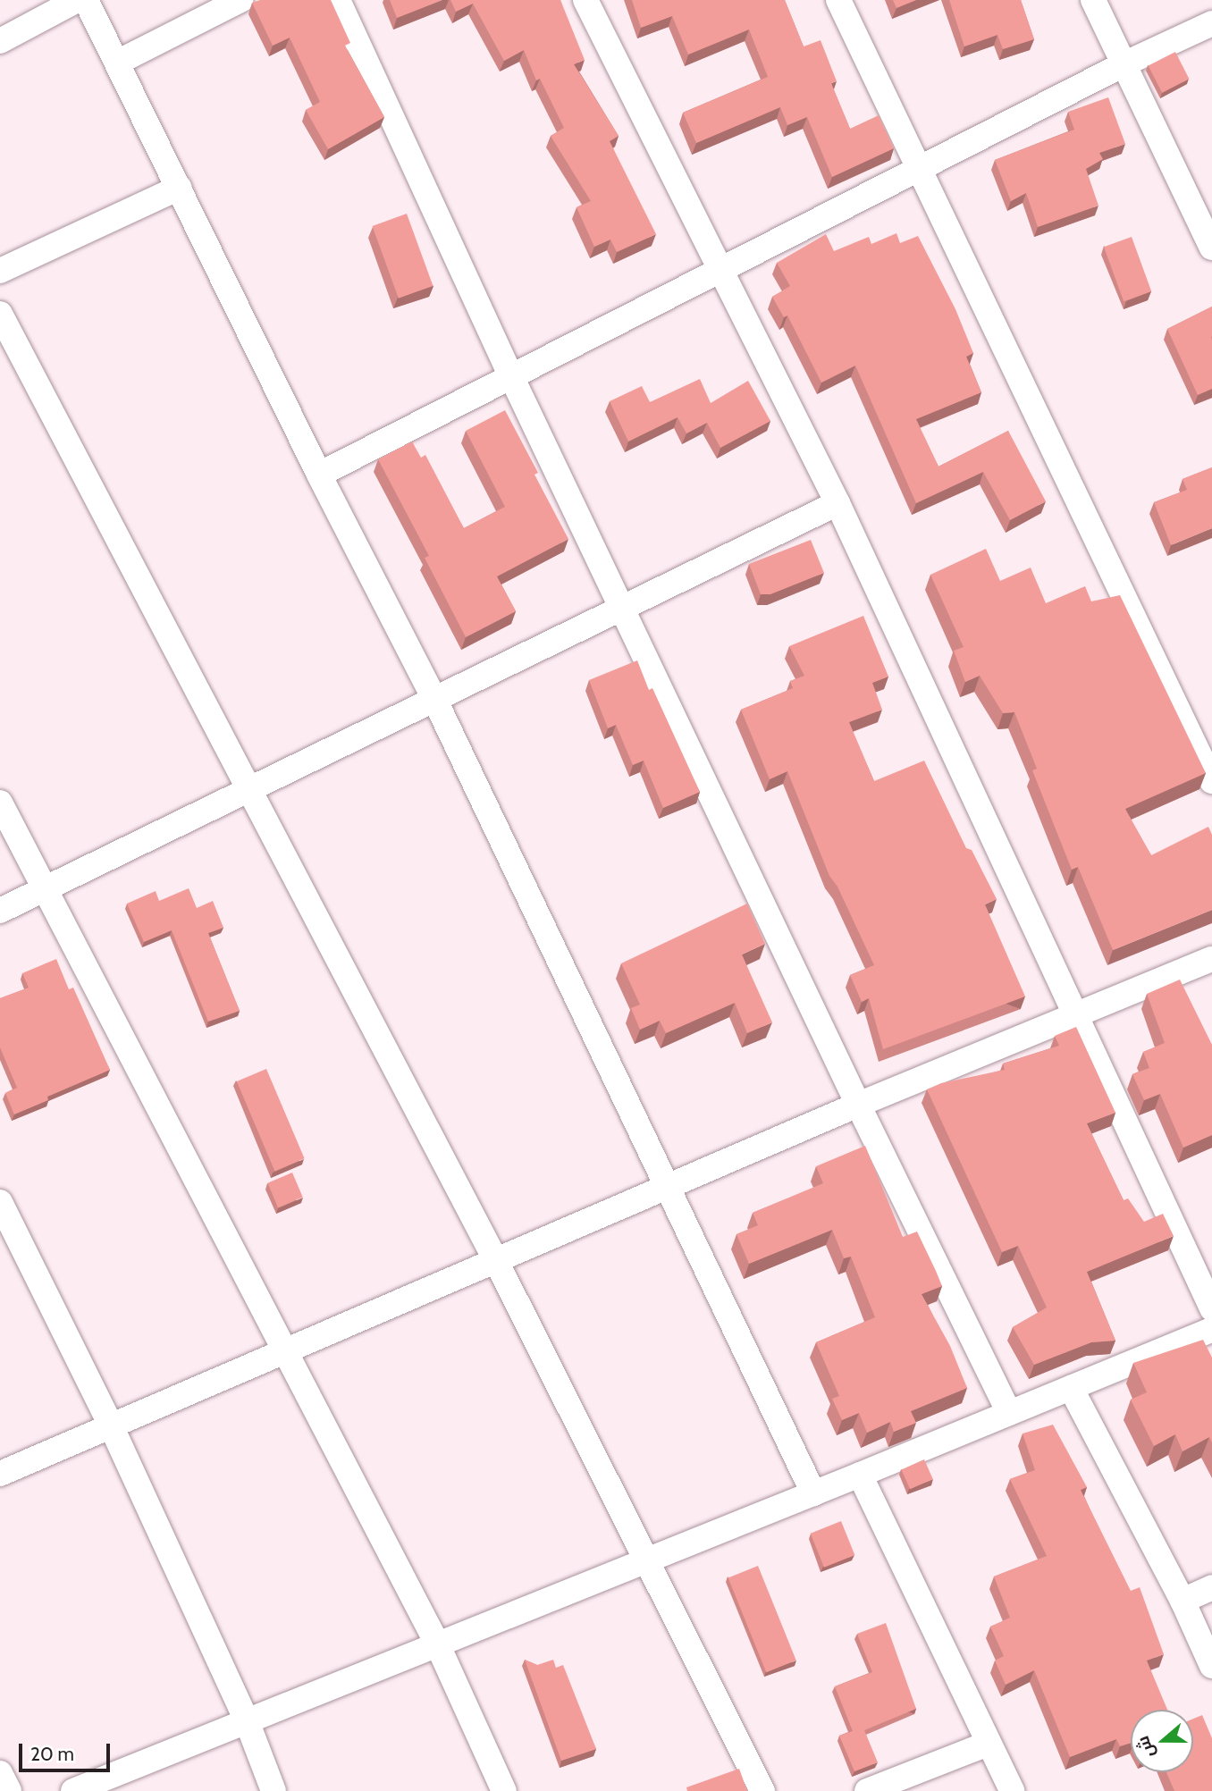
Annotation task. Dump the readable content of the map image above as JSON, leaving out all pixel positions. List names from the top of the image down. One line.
{"scale_bar":"20 m","north":"left"}
